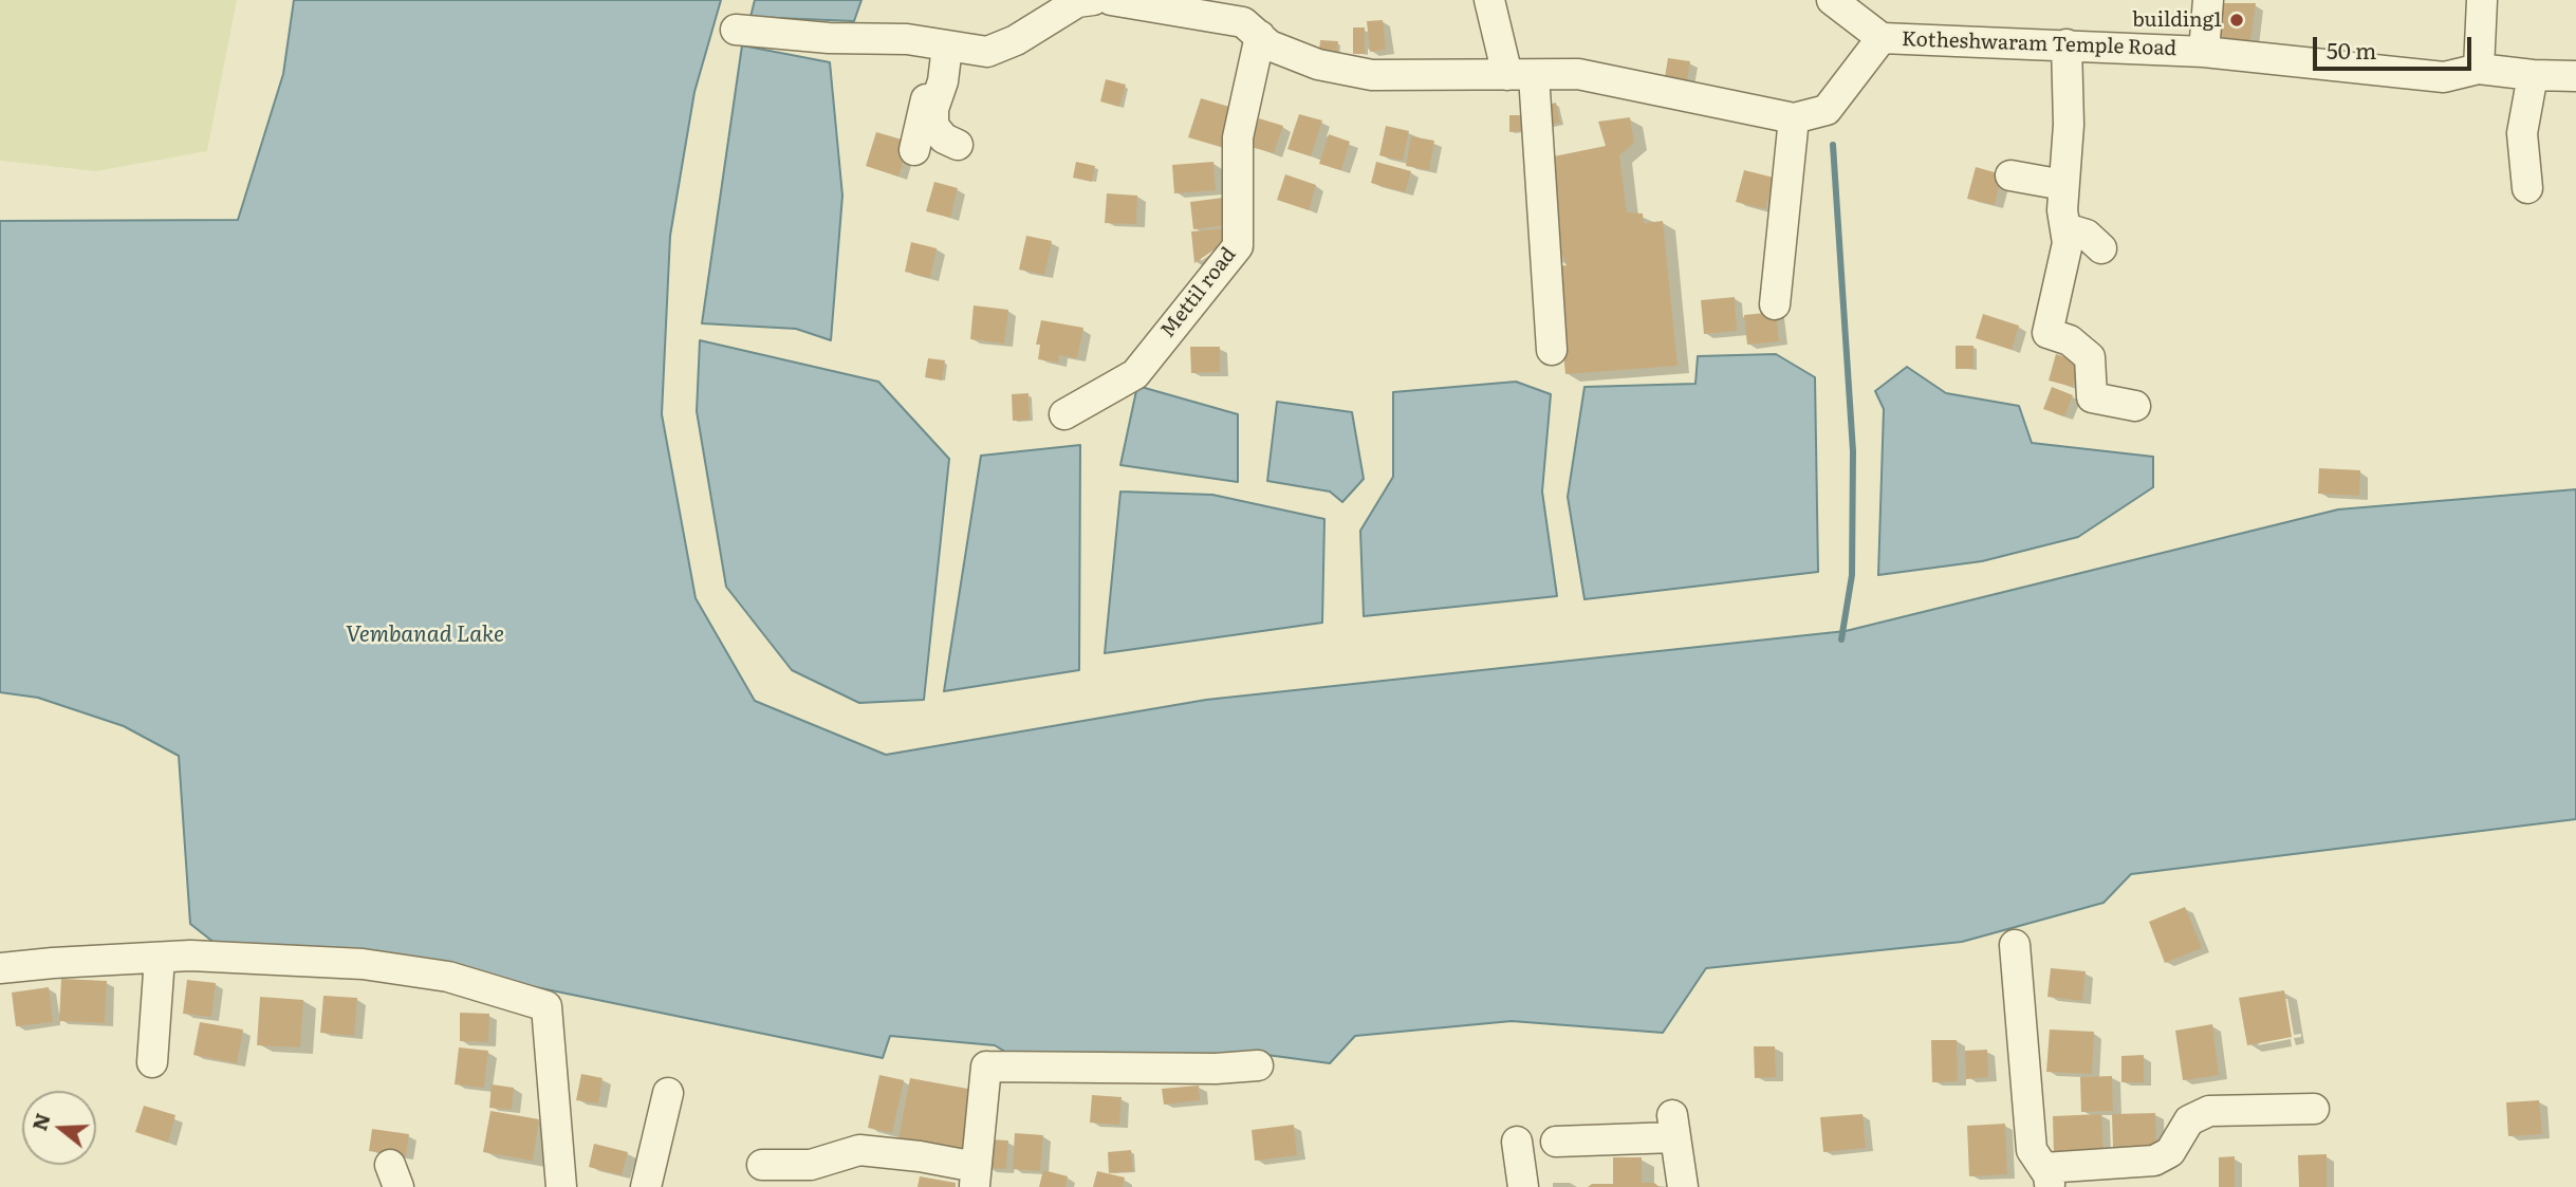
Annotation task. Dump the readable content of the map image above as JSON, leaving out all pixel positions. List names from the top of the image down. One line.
{"streets":{"street":["Kotheshwaram Temple Road","Mettil road"]},"crossings":[["Kotheshwaram Temple Road","Mettil road"]],"water":["Vembanad Lake"],"places":["building1"],"scale_bar":"50 m","north":"left"}
